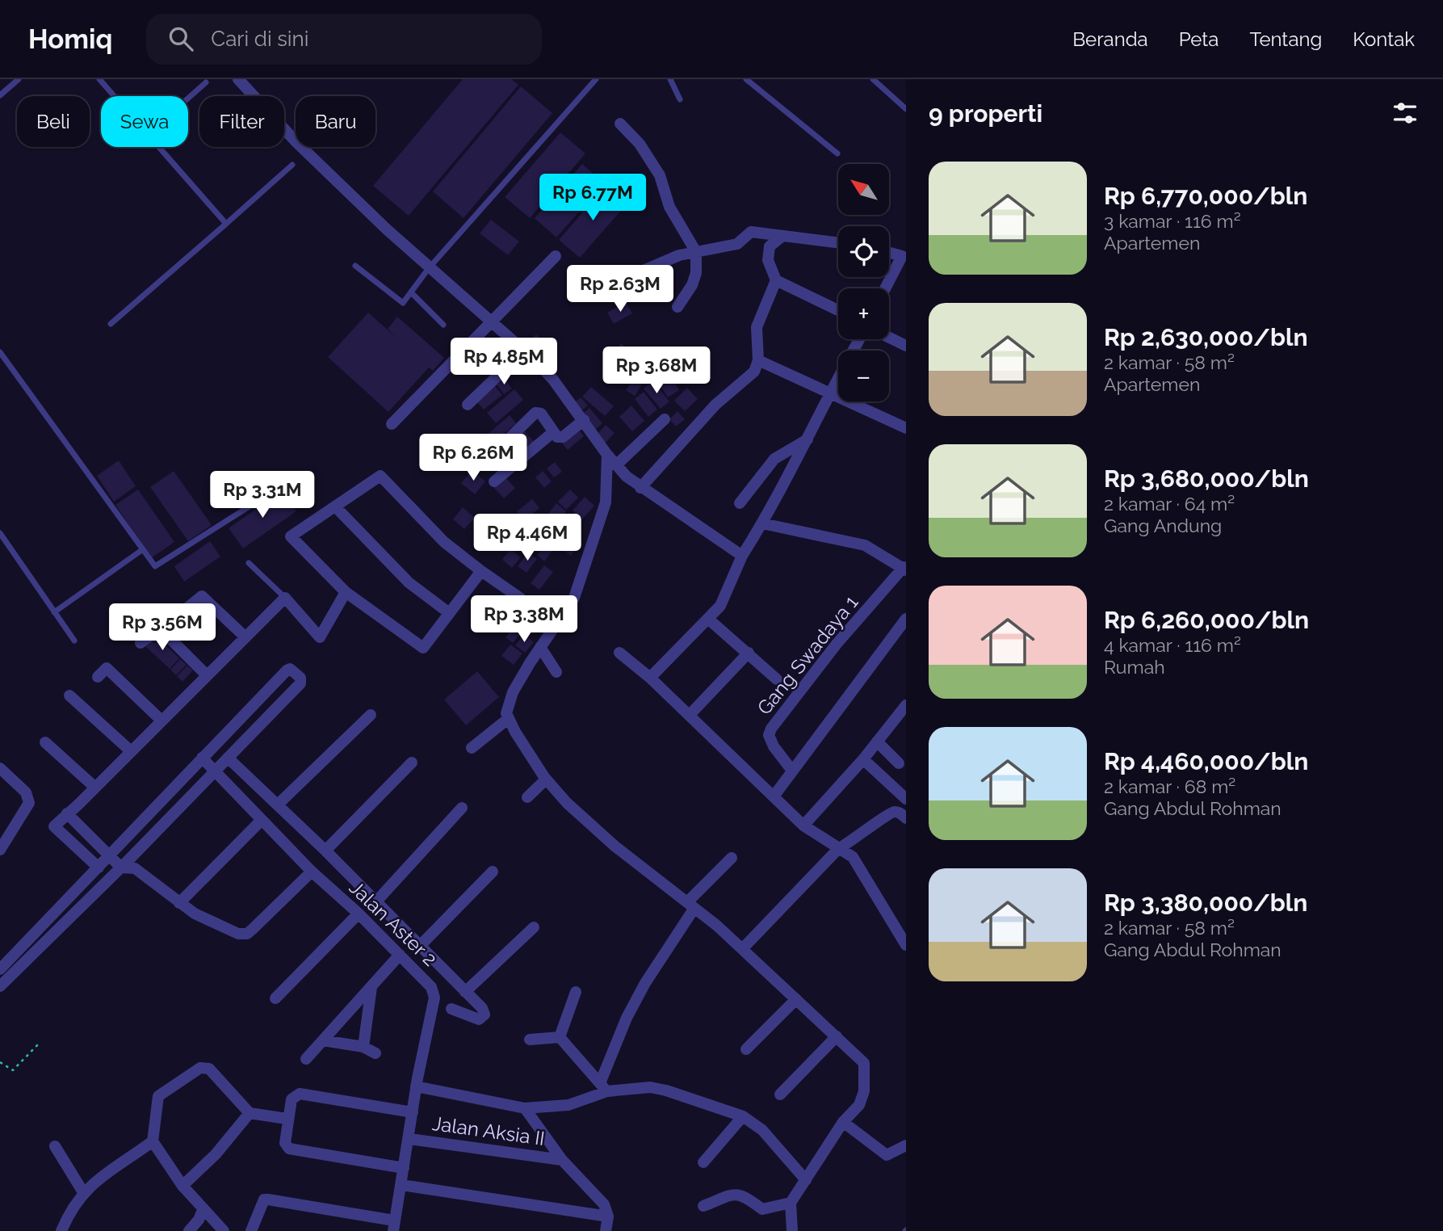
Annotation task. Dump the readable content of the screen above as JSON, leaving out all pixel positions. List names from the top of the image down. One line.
{"streets":{"street":["Gang Swadaya 1","Jalan Aster 2","Jalan Aksia II"]},"crossings":[["Jalan Aster 2","Jalan Aksia II"]],"north":"top left","page":{"header":"Homiq","search":"Cari di sini","nav":["Beranda","Peta","Tentang","Kontak"],"heading":"9 properti","chip":["Beli","Sewa","Filter","Baru"],"list":[{"name":"Rp 6,770,000/bln","note":"3 kamar · 116 m² · Apartemen"},{"name":"Rp 2,630,000/bln","note":"2 kamar · 58 m² · Apartemen"},{"name":"Rp 3,680,000/bln","note":"2 kamar · 64 m² · Gang Andung"},{"name":"Rp 6,260,000/bln","note":"4 kamar · 116 m² · Rumah"},{"name":"Rp 4,460,000/bln","note":"2 kamar · 68 m² · Gang Abdul Rohman"},{"name":"Rp 3,380,000/bln","note":"2 kamar · 58 m² · Gang Abdul Rohman"}],"map_buttons":["+","−"],"price":["Rp 6.77M","Rp 2.63M","Rp 4.85M","Rp 3.68M","Rp 6.26M","Rp 3.31M","Rp 4.46M","Rp 3.38M","Rp 3.56M"]}}
